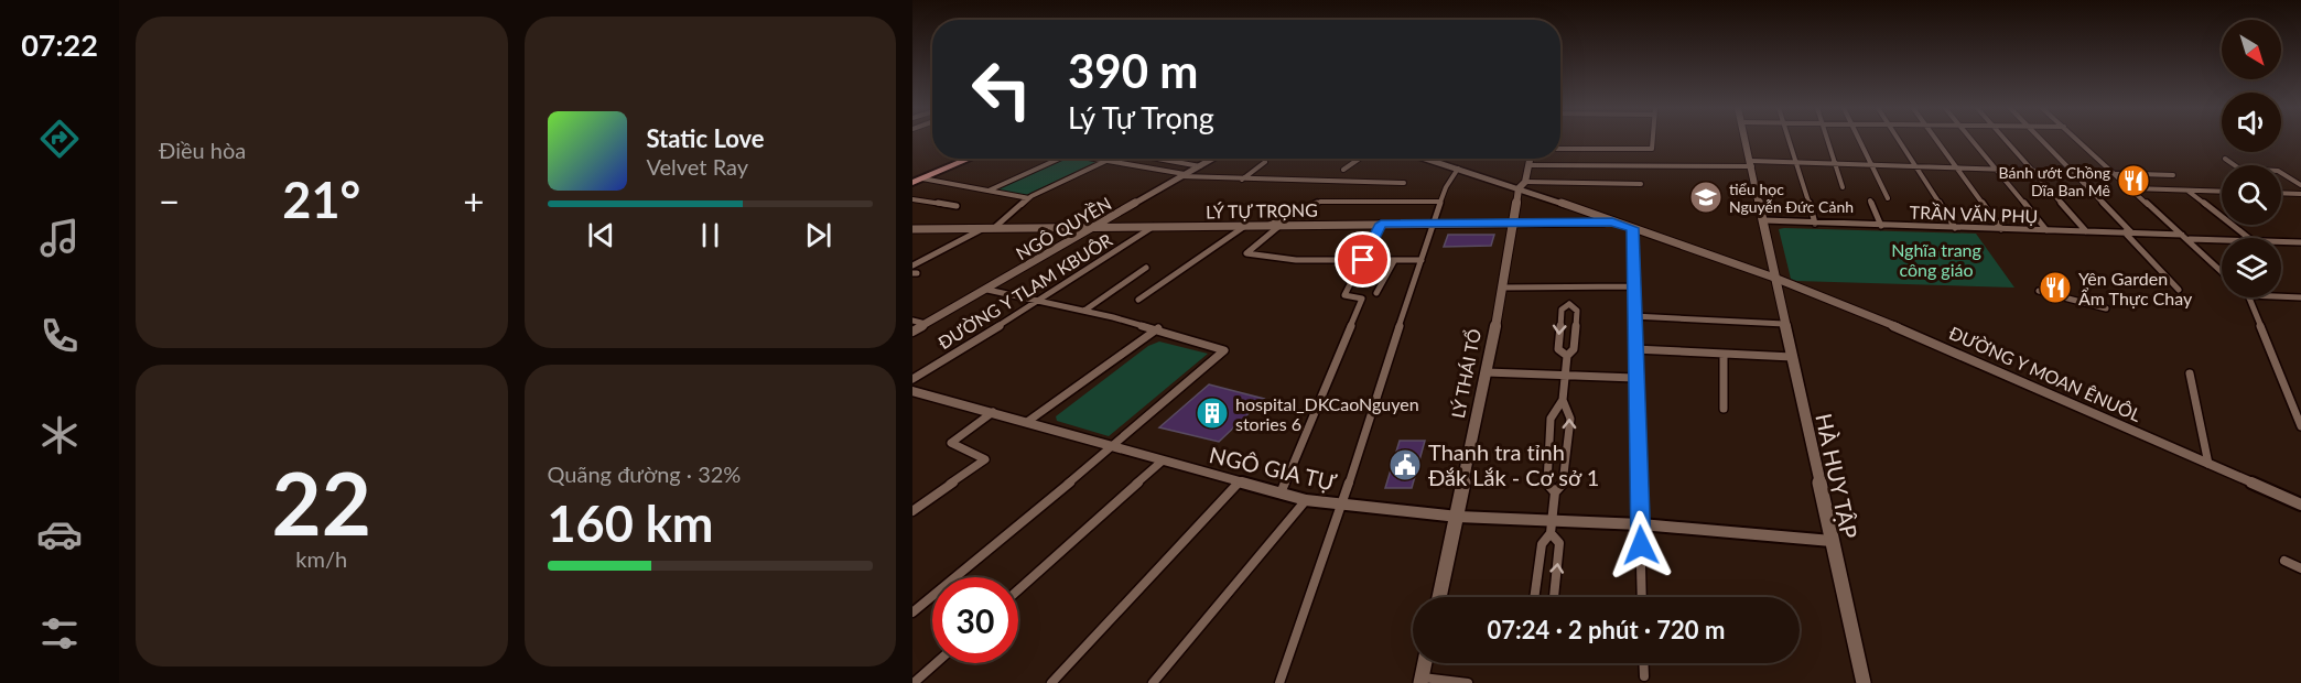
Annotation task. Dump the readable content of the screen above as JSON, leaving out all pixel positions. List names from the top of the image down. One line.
{"streets":{"main road":["LÝ THÁI TỔ","HÀ HUY TẬP"],"street":["LÝ TỰ TRỌNG","TRẦN VĂN PHỤ","NGÔ QUYỀN","ĐƯỜNG Y TLAM KBUÔR","ĐƯỜNG Y MOAN ÊNUÔL","NGÔ GIA TỰ"]},"crossings":[["LÝ TỰ TRỌNG","NGÔ QUYỀN"],["LÝ TỰ TRỌNG","ĐƯỜNG Y TLAM KBUÔR"],["LÝ TỰ TRỌNG","LÝ THÁI TỔ"],["LÝ TỰ TRỌNG","ĐƯỜNG Y MOAN ÊNUÔL"],["TRẦN VĂN PHỤ","HÀ HUY TẬP"],["LÝ THÁI TỔ","ĐƯỜNG Y MOAN ÊNUÔL"],["LÝ THÁI TỔ","NGÔ GIA TỰ"],["ĐƯỜNG Y MOAN ÊNUÔL","HÀ HUY TẬP"],["NGÔ GIA TỰ","HÀ HUY TẬP"]],"parks":["Nghĩa trang công giáo"],"places":{"restaurant":["Bánh ướt Chồng Dĩa Ban Mê","Yên Garden Ẩm Thực Chay"],"school or university":["tiểu học Nguyễn Đức Cảnh"],"building":["hospital_DKCaoNguyen stories 6"],"public building":["Thanh tra tỉnh Đắk Lắk - Cơ sở 1"]},"north":"bottom right","page":{"tabs":"07:22","tile":["Điều hòa",["22","km/h"],["Quãng đường · 32%","160 km"]],"turn":["390 m","Lý Tự Trọng"],"song":["Static Love","Velvet Ray"],"heat":["−","21°","+"],"limit":"30","trip":"07:24 · 2 phút · 720 m"}}
